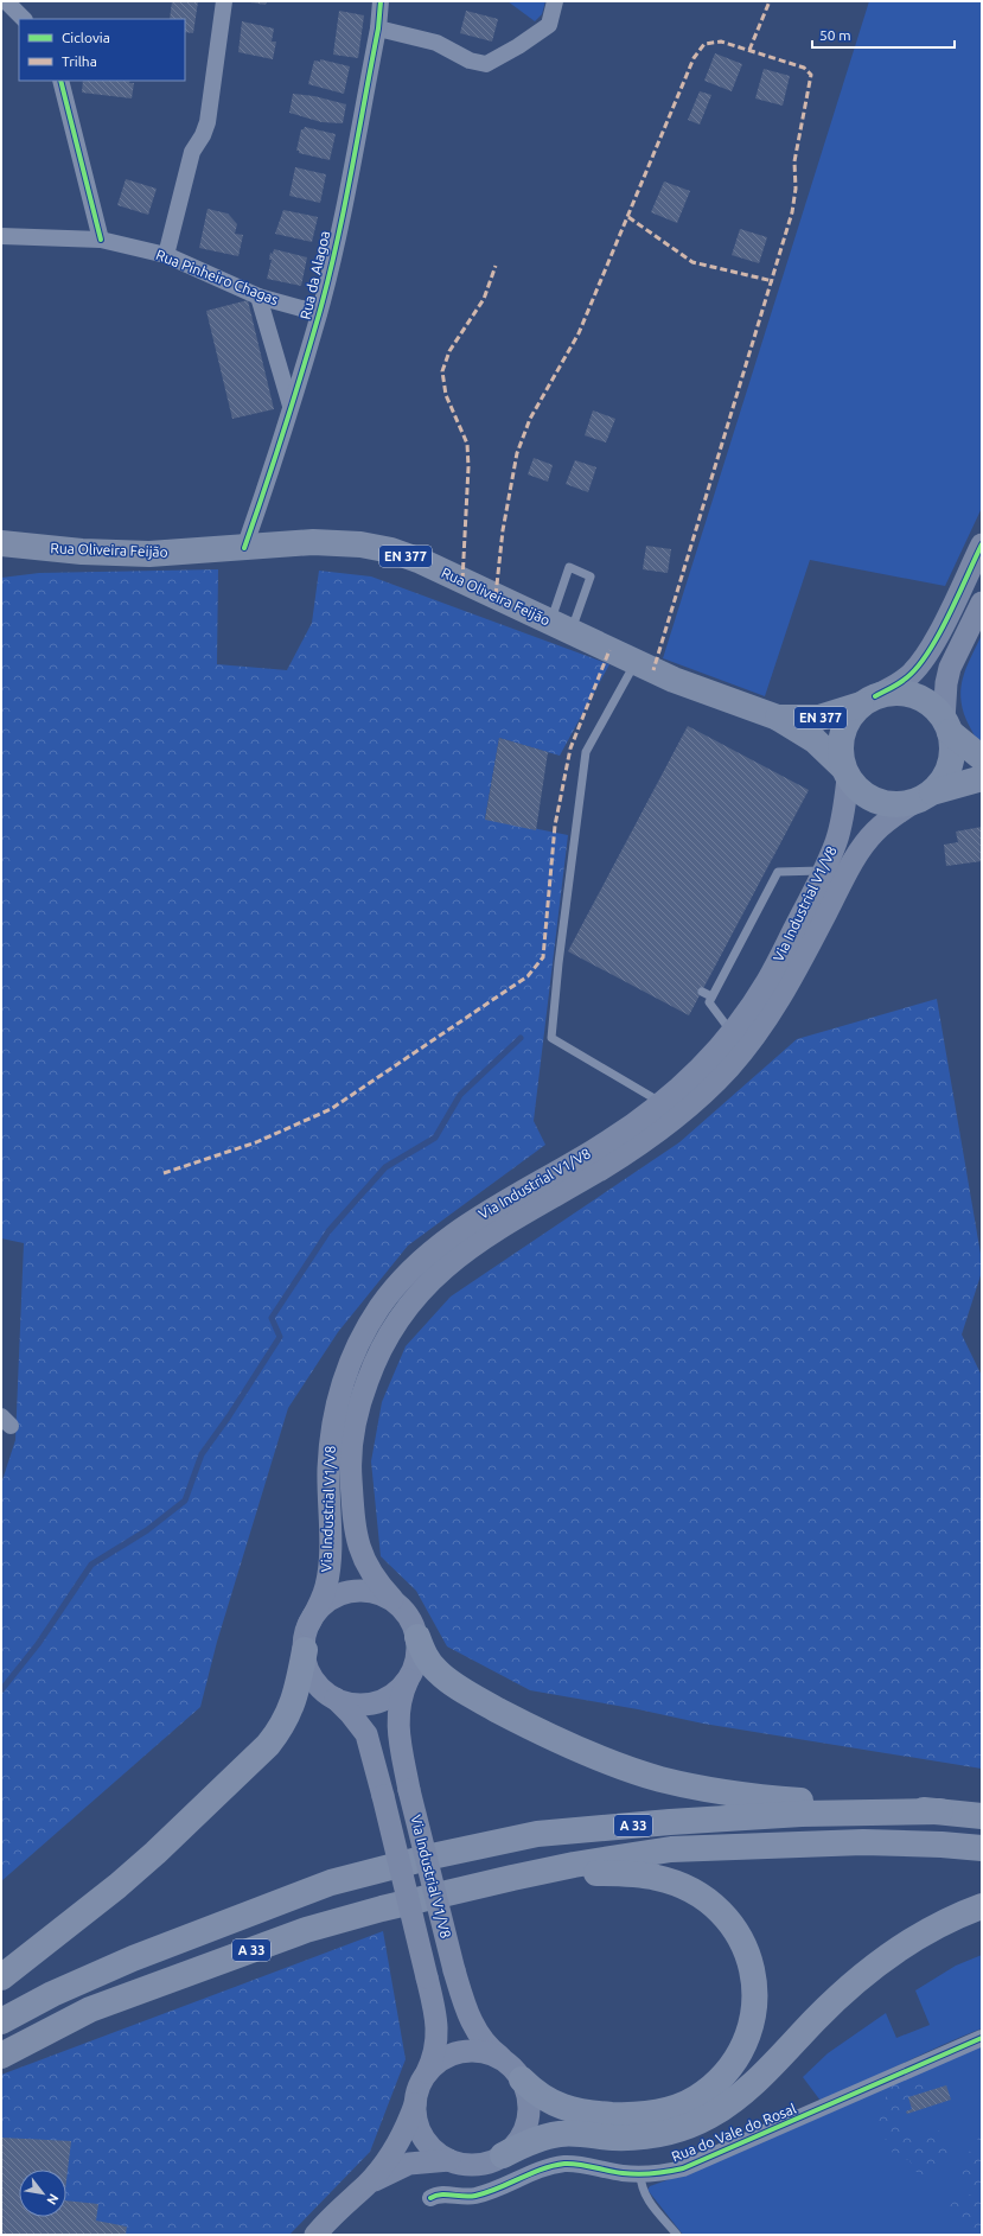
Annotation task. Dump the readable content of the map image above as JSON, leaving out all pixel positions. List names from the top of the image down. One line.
{"streets":{"highway":["A 33"],"main road":["Rua Oliveira Feijão","EN 377","Via Industrial V1/V8"],"street":["Rua da Alagoa","Rua Pinheiro Chagas","Rua do Vale do Rosal"]},"crossings":[["Rua da Alagoa","Rua Pinheiro Chagas"],["Rua da Alagoa","Rua Oliveira Feijão"],["Rua Oliveira Feijão","EN 377"],["Rua Oliveira Feijão","Via Industrial V1/V8"],["EN 377","Via Industrial V1/V8"]],"legend":["Ciclovia","Trilha"],"scale_bar":"50 m","north":"bottom right"}
